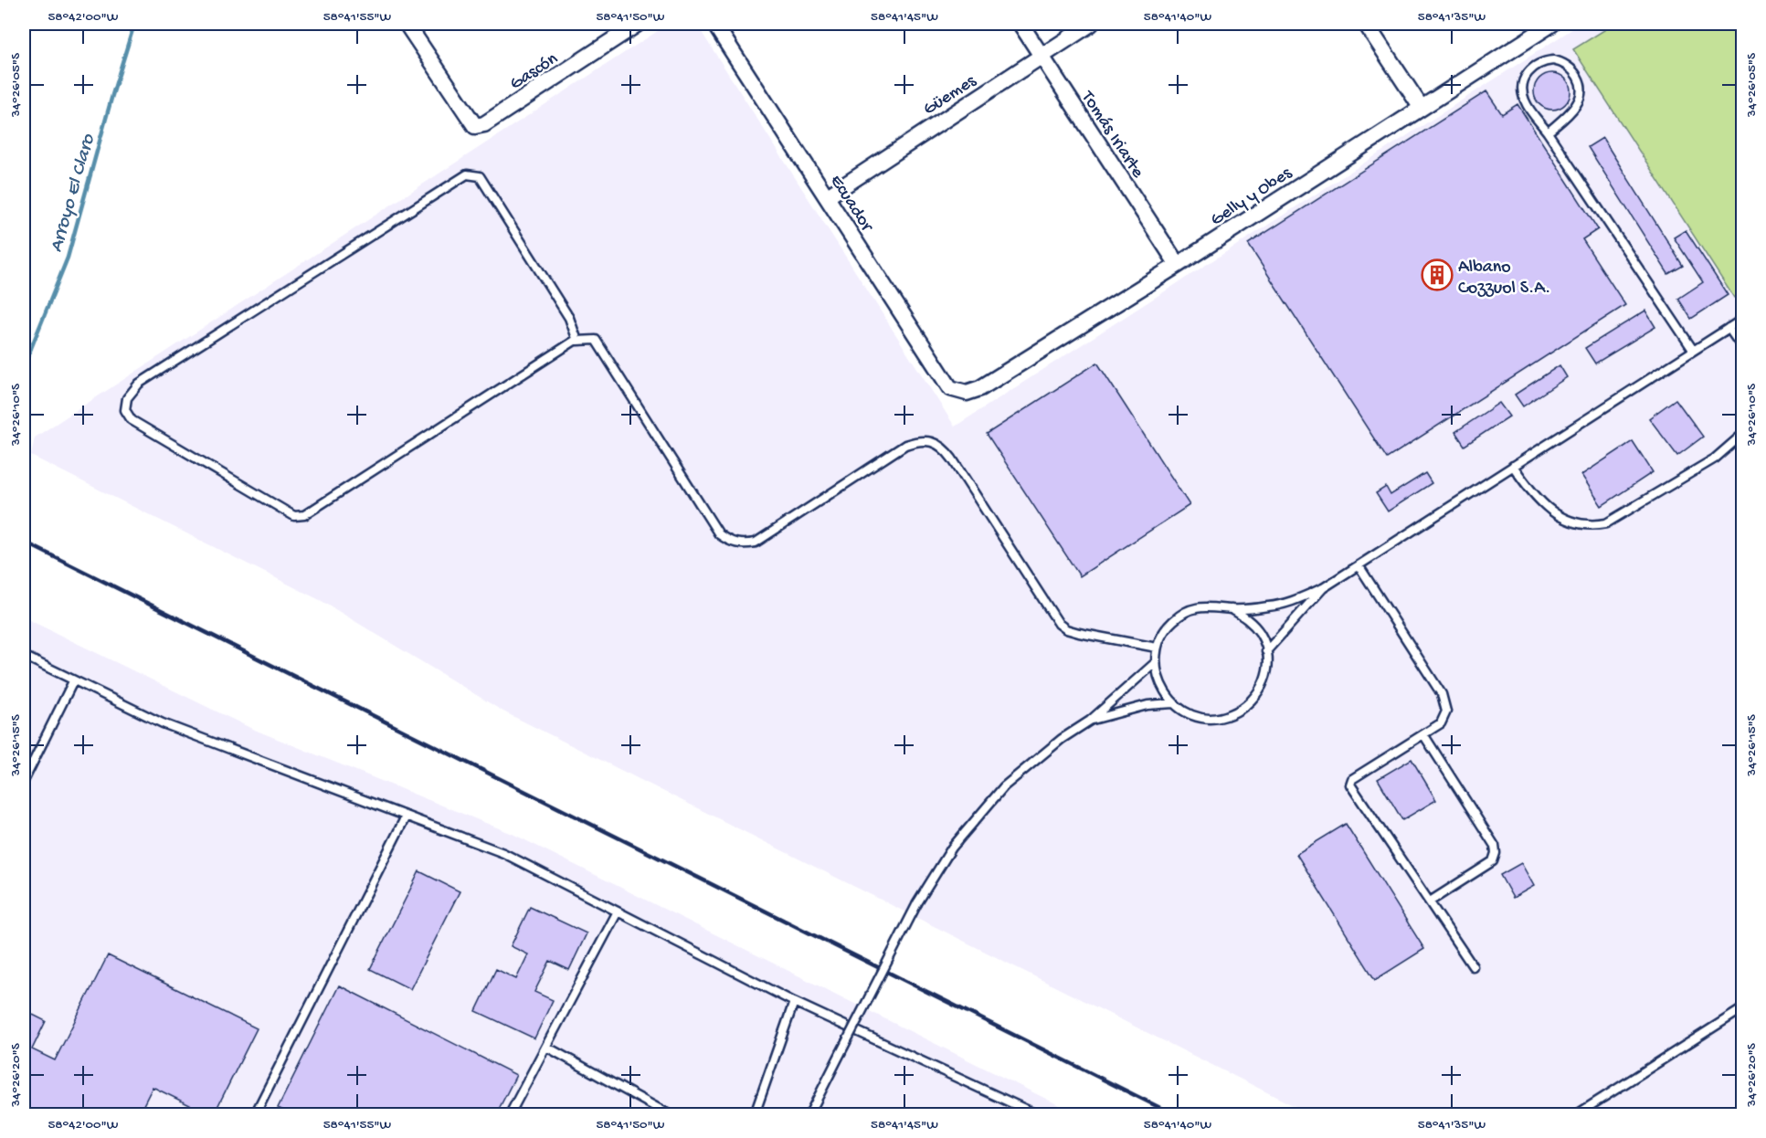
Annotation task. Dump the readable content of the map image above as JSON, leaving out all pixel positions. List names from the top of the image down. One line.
{"streets":{"street":["Gascón","Güemes","Tomás Iriarte","Gelly y Obes","Ecuador"]},"crossings":[["Güemes","Tomás Iriarte"],["Güemes","Ecuador"],["Tomás Iriarte","Gelly y Obes"],["Gelly y Obes","Ecuador"]],"water":["Arroyo El Claro"],"places":{"building":["Albano Cozzuol S.A."]},"coordinates":["58°42'00\"W","58°41'55\"W","58°41'50\"W","58°41'45\"W","58°41'40\"W","58°41'35\"W","34°26'05\"S","34°26'10\"S","34°26'15\"S","34°26'20\"S"]}
